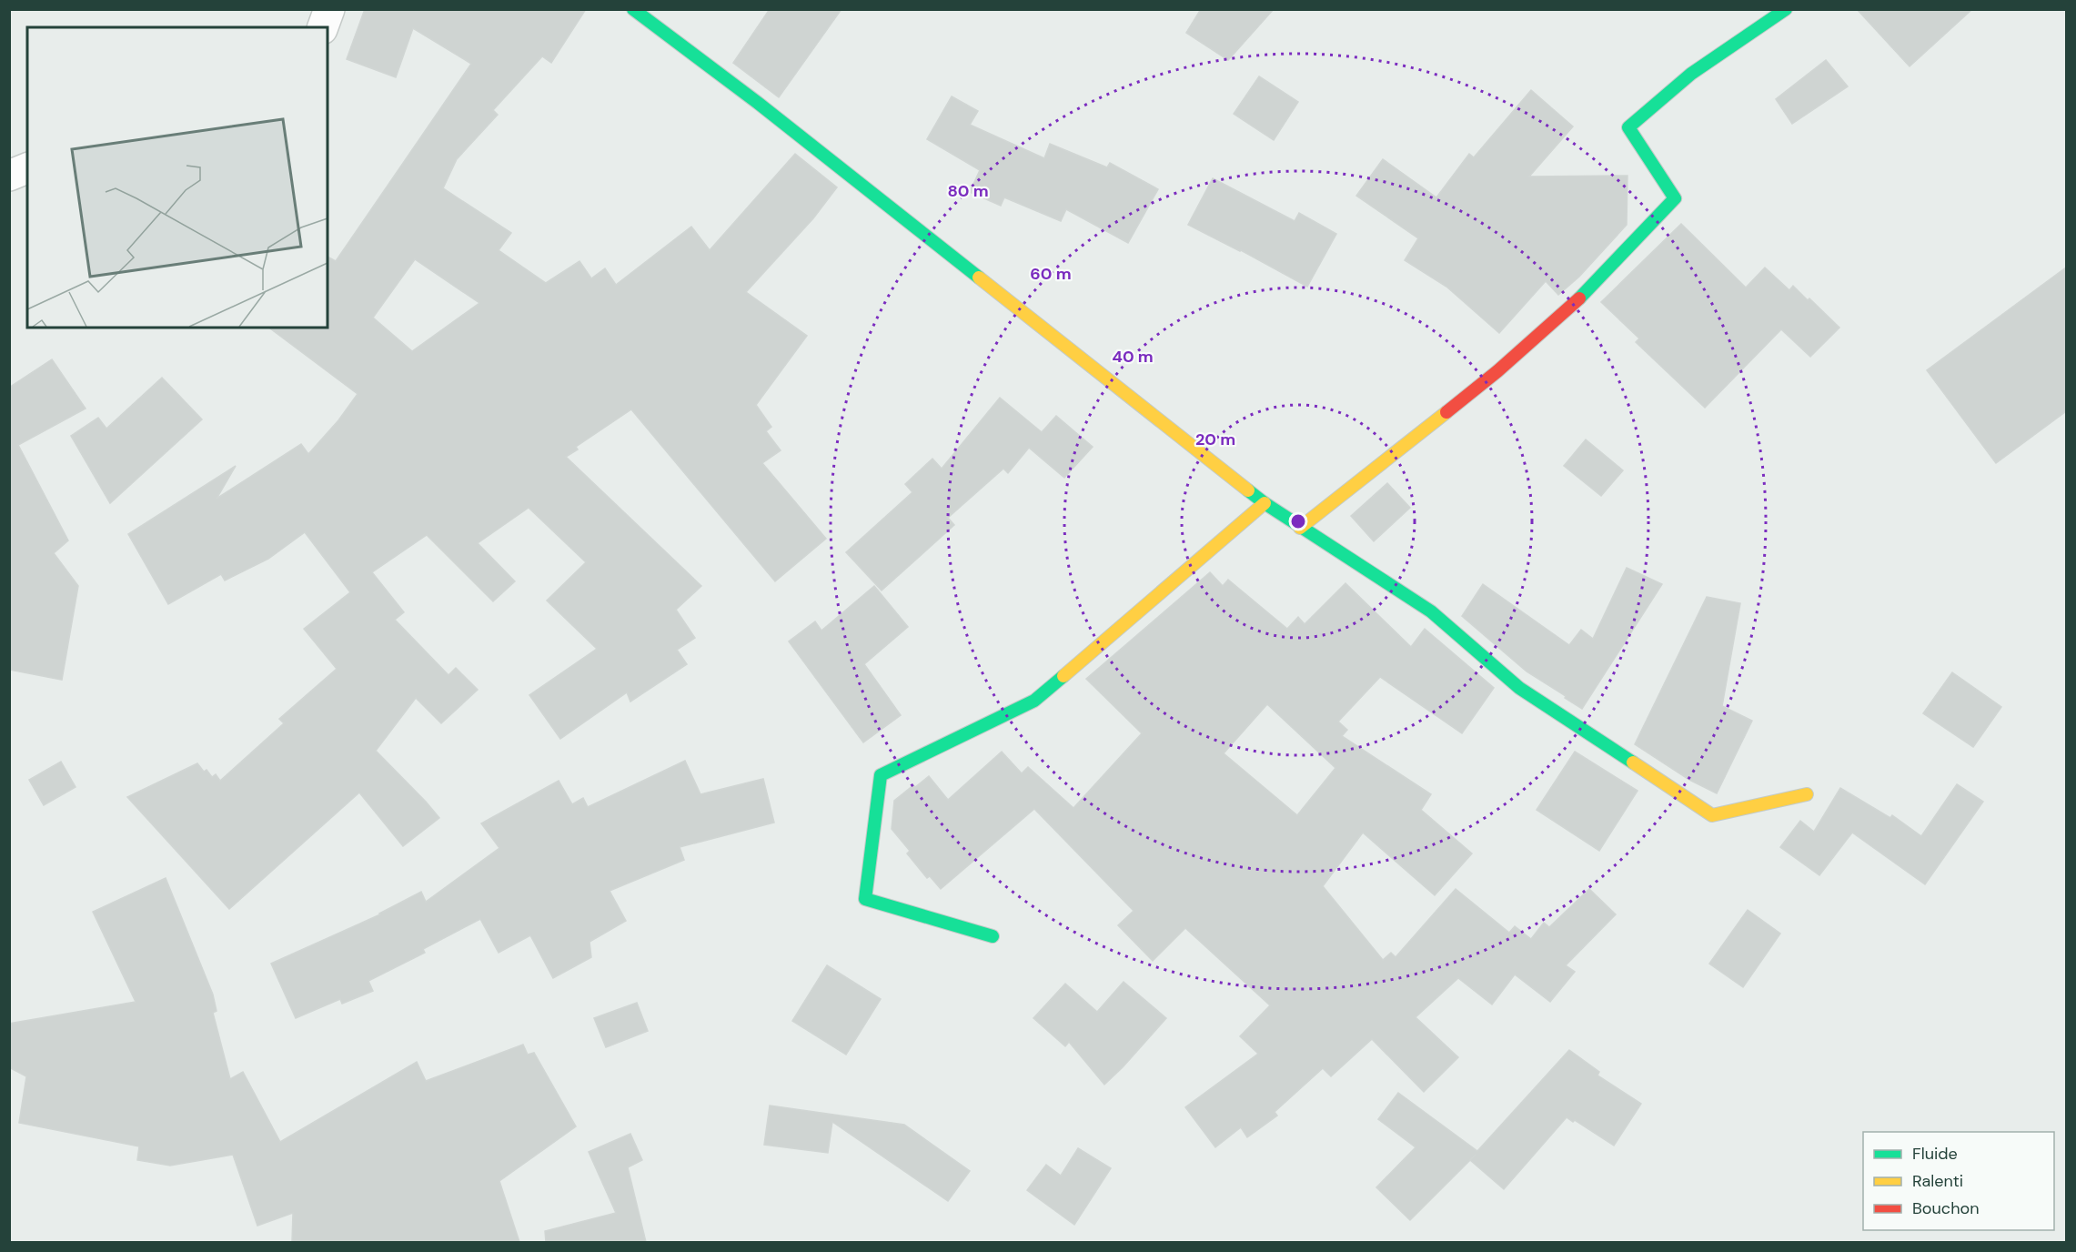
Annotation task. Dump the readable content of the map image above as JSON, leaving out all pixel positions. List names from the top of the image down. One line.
{"legend":["Fluide","Ralenti","Bouchon"],"rings":["80 m","60 m","40 m","20 m"]}
